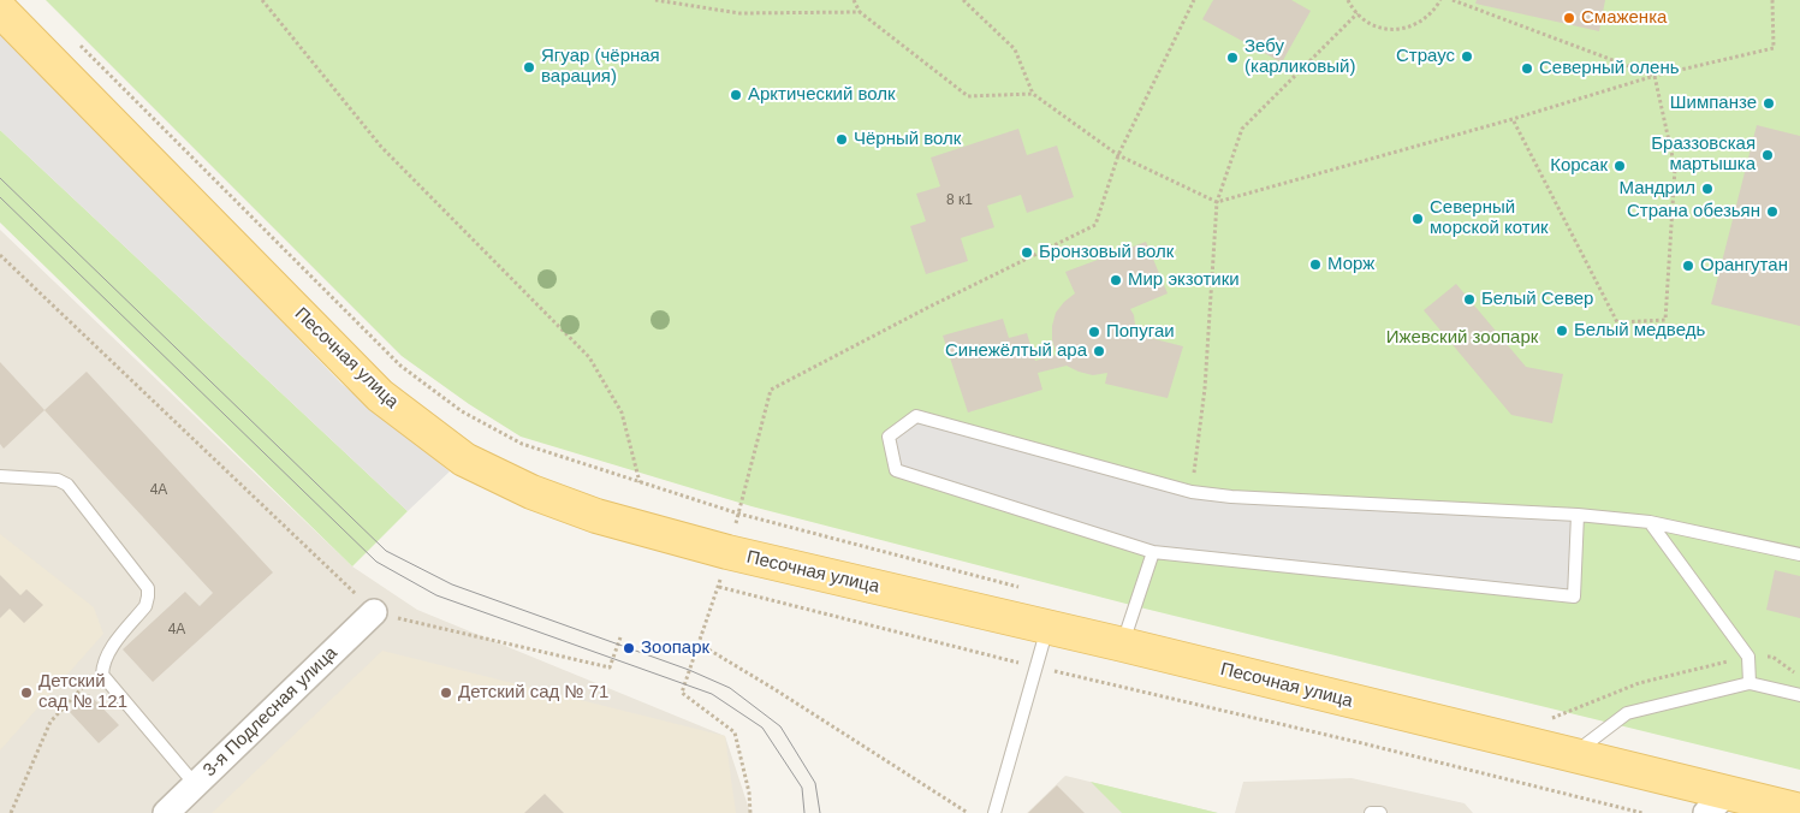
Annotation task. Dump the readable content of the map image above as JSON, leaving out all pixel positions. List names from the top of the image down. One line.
{"streets":{"main road":["Песочная улица"],"street":["3-я Подлесная улица"]},"parks":["Ижевский зоопарк"],"places":["Смаженка","Страус","Зебу (карликовый)","Ягуар (чёрная варация)","Северный олень","Арктический волк","Шимпанзе","Чёрный волк","Браззовская мартышка","Корсак","Мандрил","Страна обезьян","Северный морской котик","Бронзовый волк","Морж","Орангутан","Мир экзотики","Белый Север","Белый медведь","Попугаи","Синежёлтый ара","Зоопарк","Детский сад № 121","Детский сад № 71"],"house_numbers":["8 к1","4А","4А"]}
